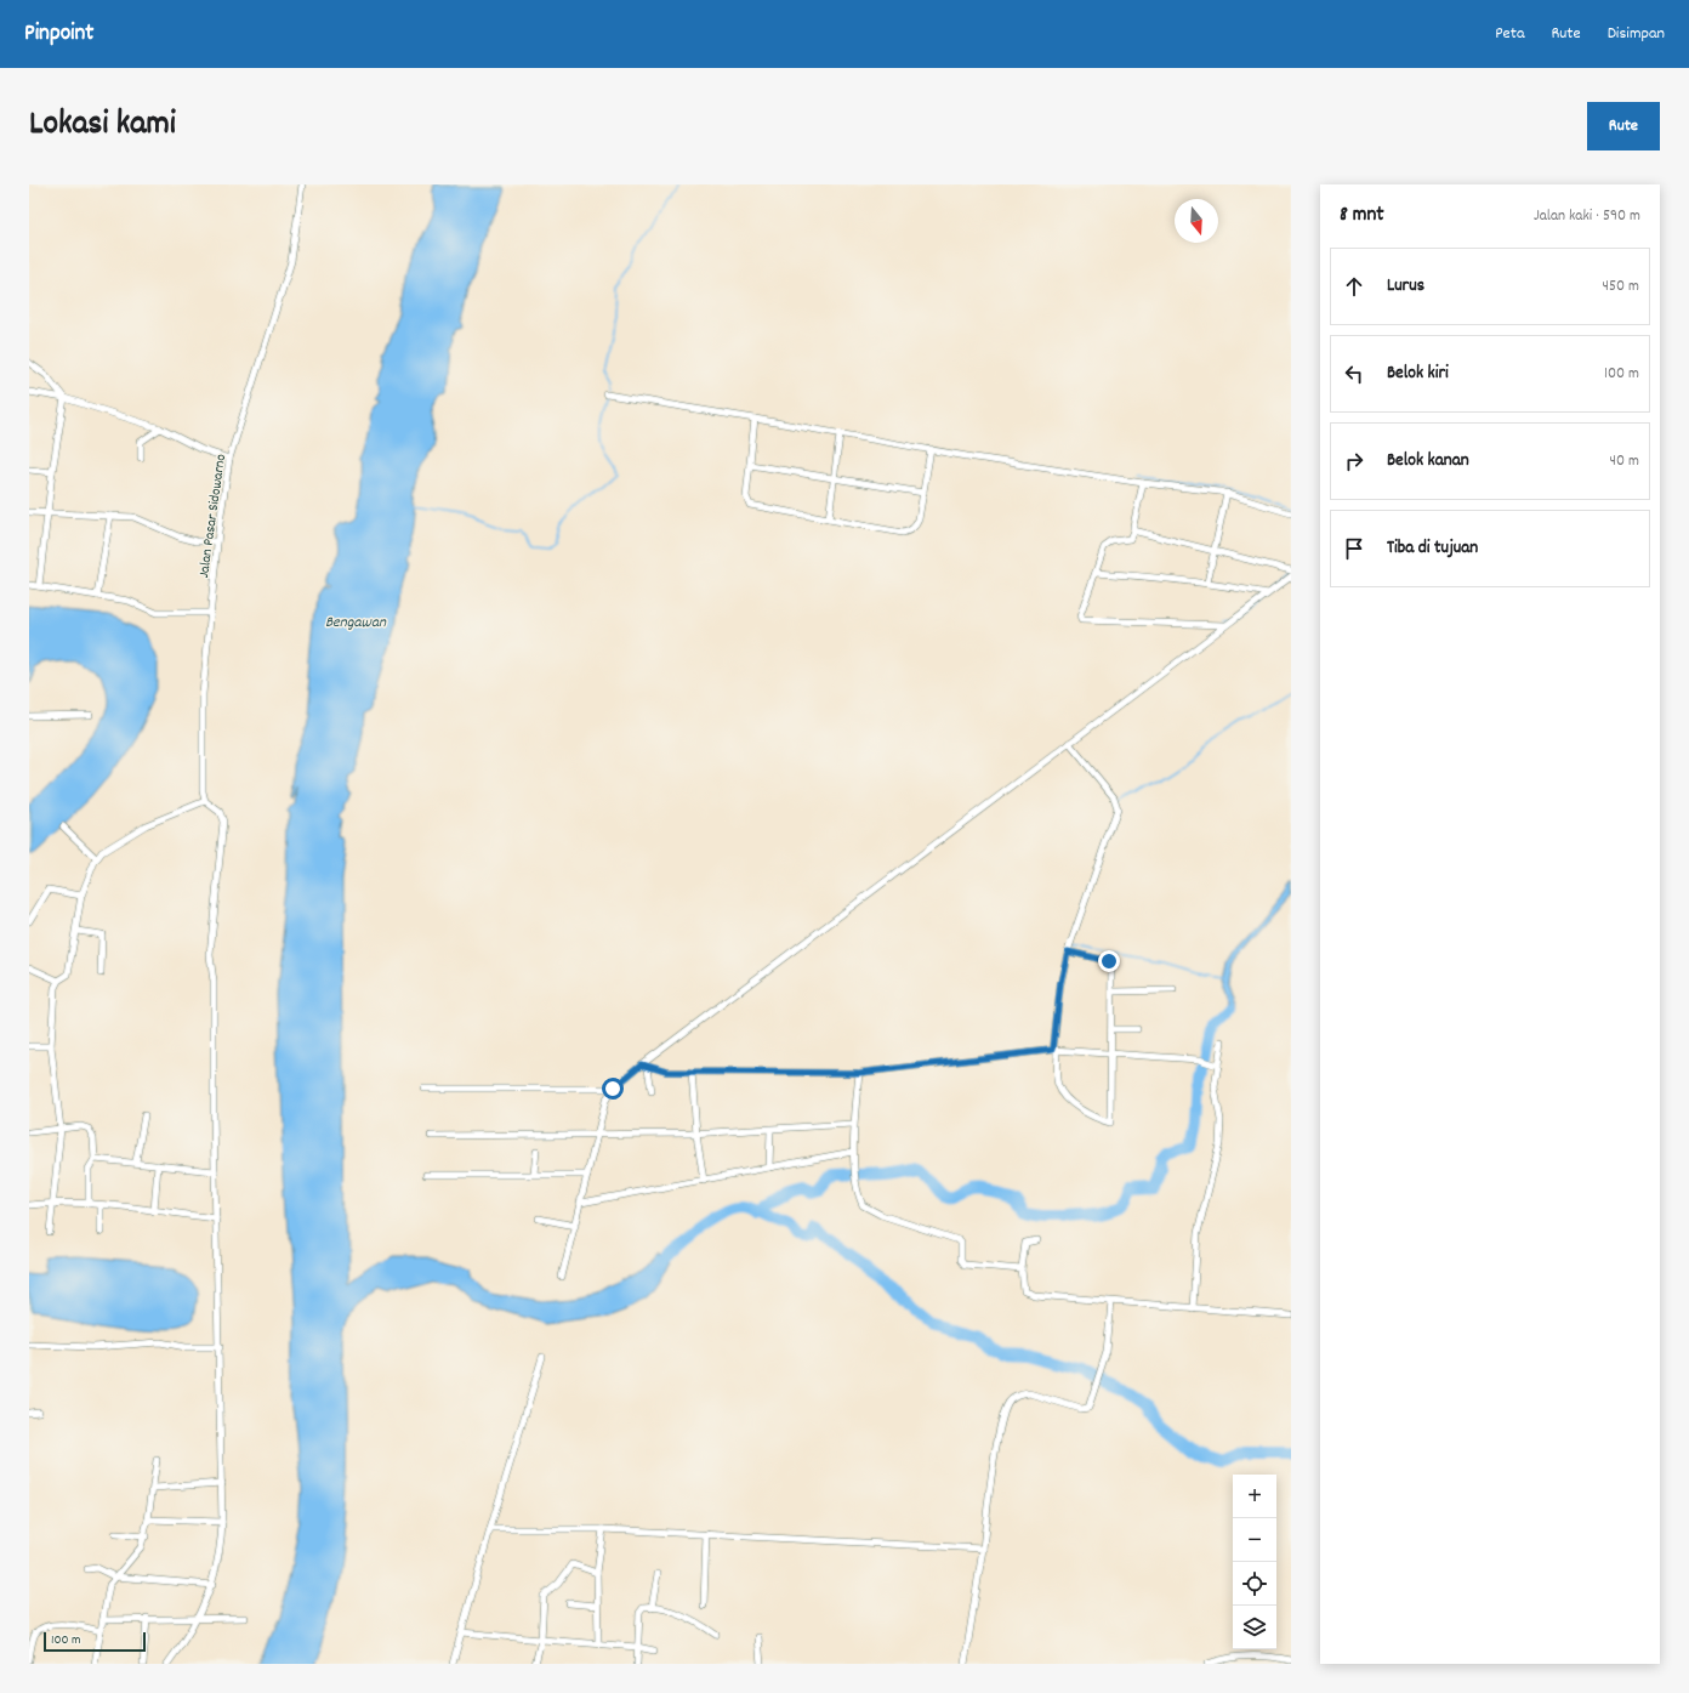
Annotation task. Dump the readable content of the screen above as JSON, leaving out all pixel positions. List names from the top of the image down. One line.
{"streets":{"street":["Jalan Pasar Sidowarno"]},"water":["Bengawan"],"scale_bar":"100 m","north":"bottom","page":{"header":"Pinpoint","nav":["Peta","Rute","Disimpan"],"title":"Lokasi kami","buttons":"Rute","heading":["8 mnt","Jalan kaki · 590 m"],"list":[["Lurus","450 m"],["Belok kiri","100 m"],["Belok kanan","40 m"],"Tiba di tujuan"],"map_buttons":["+","−"],"scale":"100 m"}}
